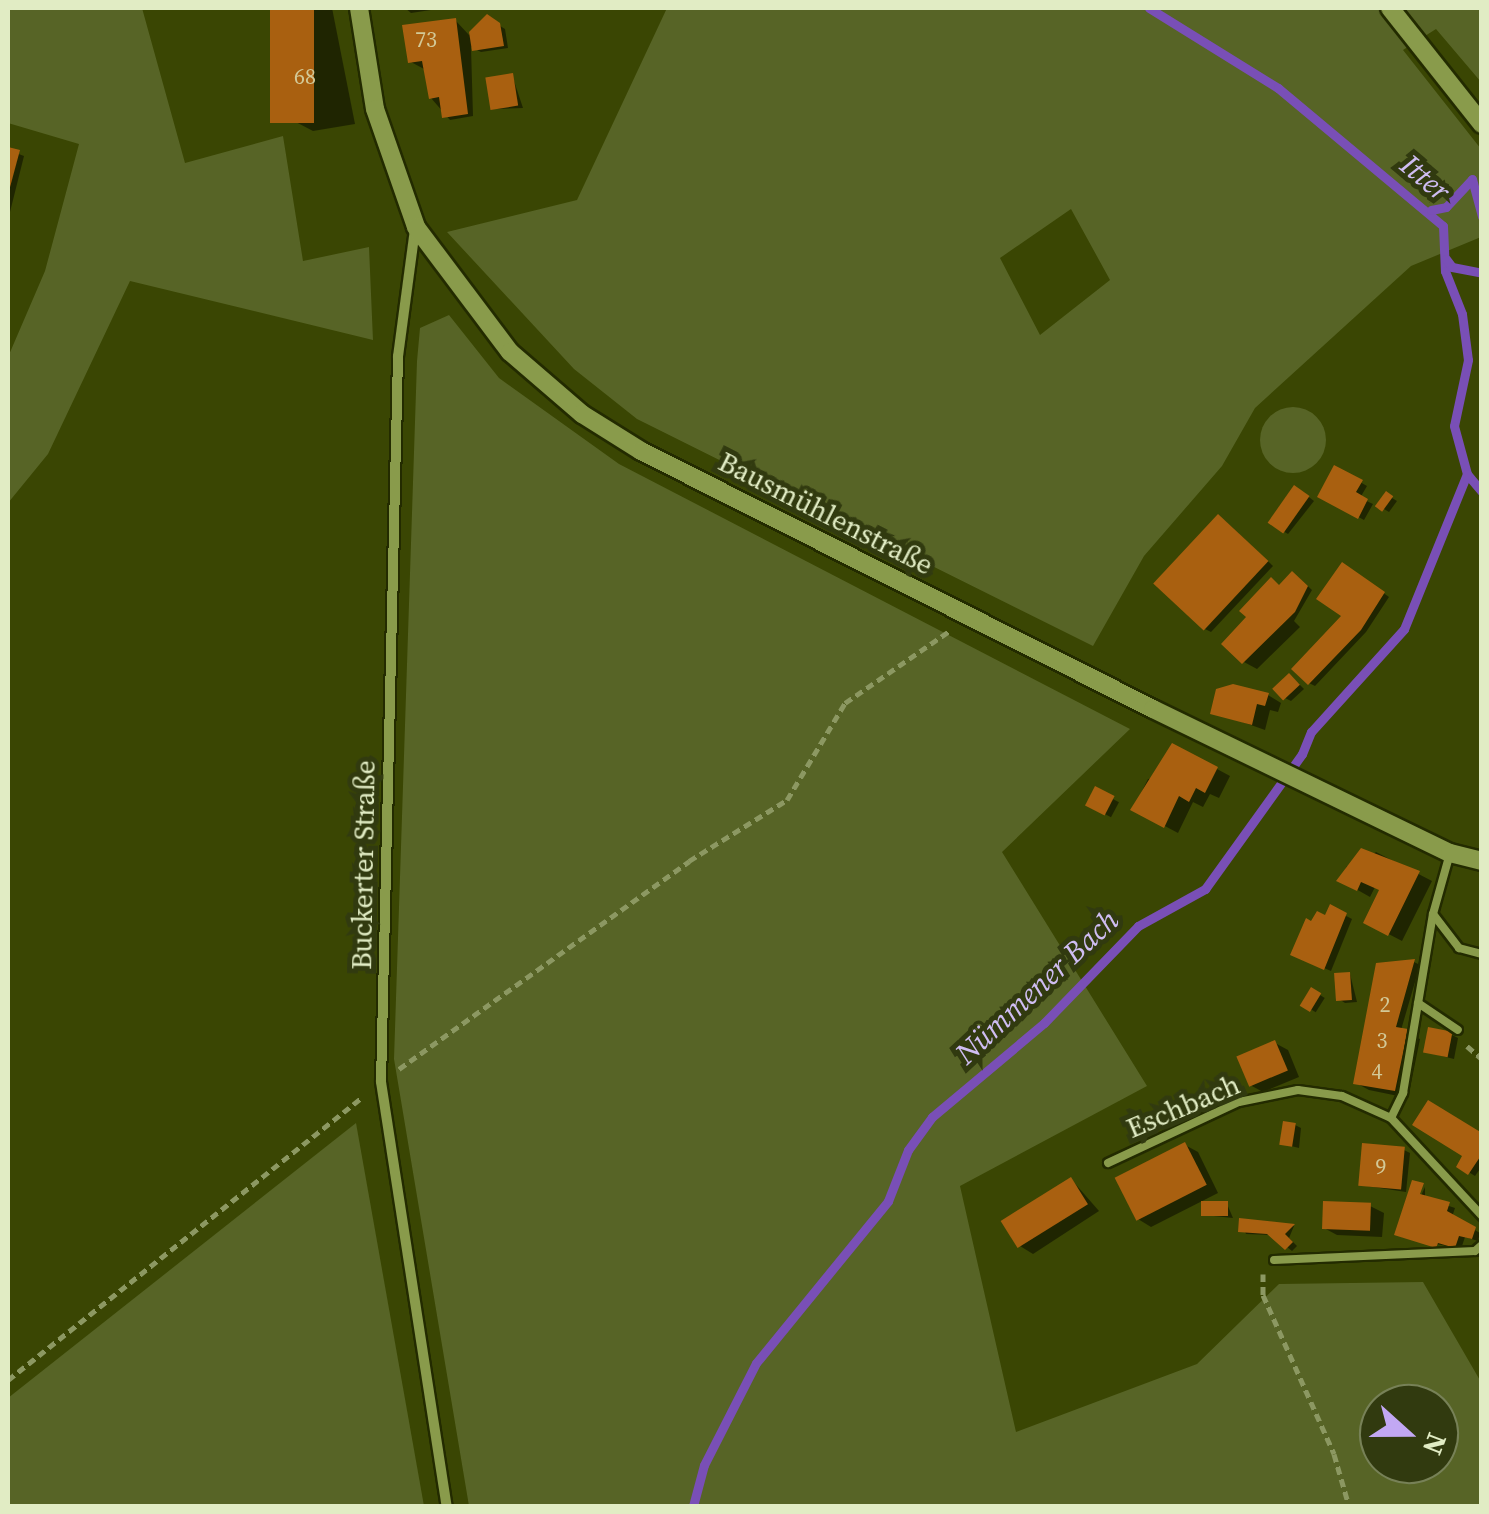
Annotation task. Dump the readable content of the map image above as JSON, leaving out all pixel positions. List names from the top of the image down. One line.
{"streets":{"street":["Bausmühlenstraße","Buckerter Straße"],"lane":["Eschbach"]},"crossings":[["Bausmühlenstraße","Buckerter Straße"]],"water":["Itter","Nümmener Bach"],"house_numbers":["73","68","2","3","4","9"],"north":"right"}
